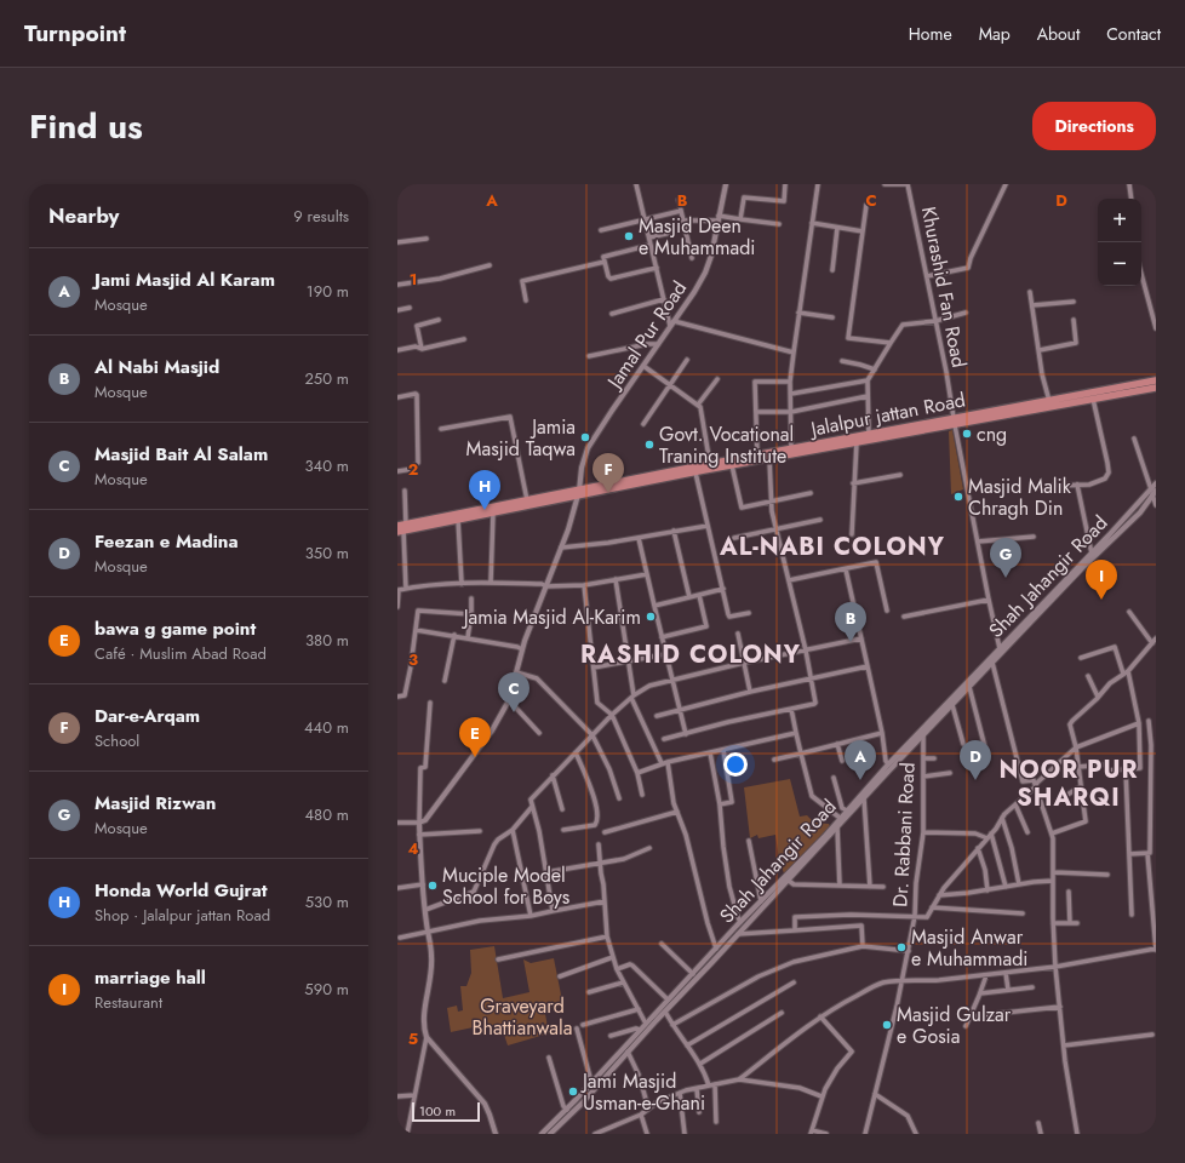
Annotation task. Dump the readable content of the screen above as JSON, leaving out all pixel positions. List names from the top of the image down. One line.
{"streets":{"main road":["Jalalpur jattan Road"],"street":["Khurashid Fan Road","Jamal Pur Road","Shah Jahangir Road","Dr. Rabbani Road"]},"crossings":[["Khurashid Fan Road","Jalalpur jattan Road"],["Khurashid Fan Road","Shah Jahangir Road"],["Jamal Pur Road","Jalalpur jattan Road"],["Shah Jahangir Road","Dr. Rabbani Road"]],"districts":["AL-NABI COLONY","RASHID COLONY","NOOR PUR SHARQI"],"parks":["Graveyard Bhattianwala"],"places":["Masjid Deen e Muhammadi","cng","Jamia Masjid Taqwa","Govt. Vocational Traning Institute","Masjid Malik Chragh Din","Jamia Masjid Al-Karim","Muciple Model School for Boys","Masjid Anwar e Muhammadi","Masjid Gulzar e Gosia","Jami Masjid Usman-e-Ghani"],"scale_bar":"100 m","page":{"header":"Turnpoint","nav":["Home","Map","About","Contact"],"title":"Find us","buttons":"Directions","heading":["Nearby","9 results"],"map_buttons":["+","−"],"list":[{"mark":"A","name":"Jami Masjid Al Karam","note":"Mosque","value":"190 m"},{"mark":"B","name":"Al Nabi Masjid","note":"Mosque","value":"250 m"},{"mark":"C","name":"Masjid Bait Al Salam","note":"Mosque","value":"340 m"},{"mark":"D","name":"Feezan e Madina","note":"Mosque","value":"350 m"},{"mark":"E","name":"bawa g game point","note":"Café · Muslim Abad Road","value":"380 m"},{"mark":"F","name":"Dar-e-Arqam","note":"School","value":"440 m"},{"mark":"G","name":"Masjid Rizwan","note":"Mosque","value":"480 m"},{"mark":"H","name":"Honda World Gujrat","note":"Shop · Jalalpur jattan Road","value":"530 m"},{"mark":"I","name":"marriage hall","note":"Restaurant","value":"590 m"}],"pins":["F","H","G","I","B","C","E","A","D"],"scale":"100 m"},"grid":{"columns":["A","B","C","D"],"rows":["1","2","3","4","5"]}}
